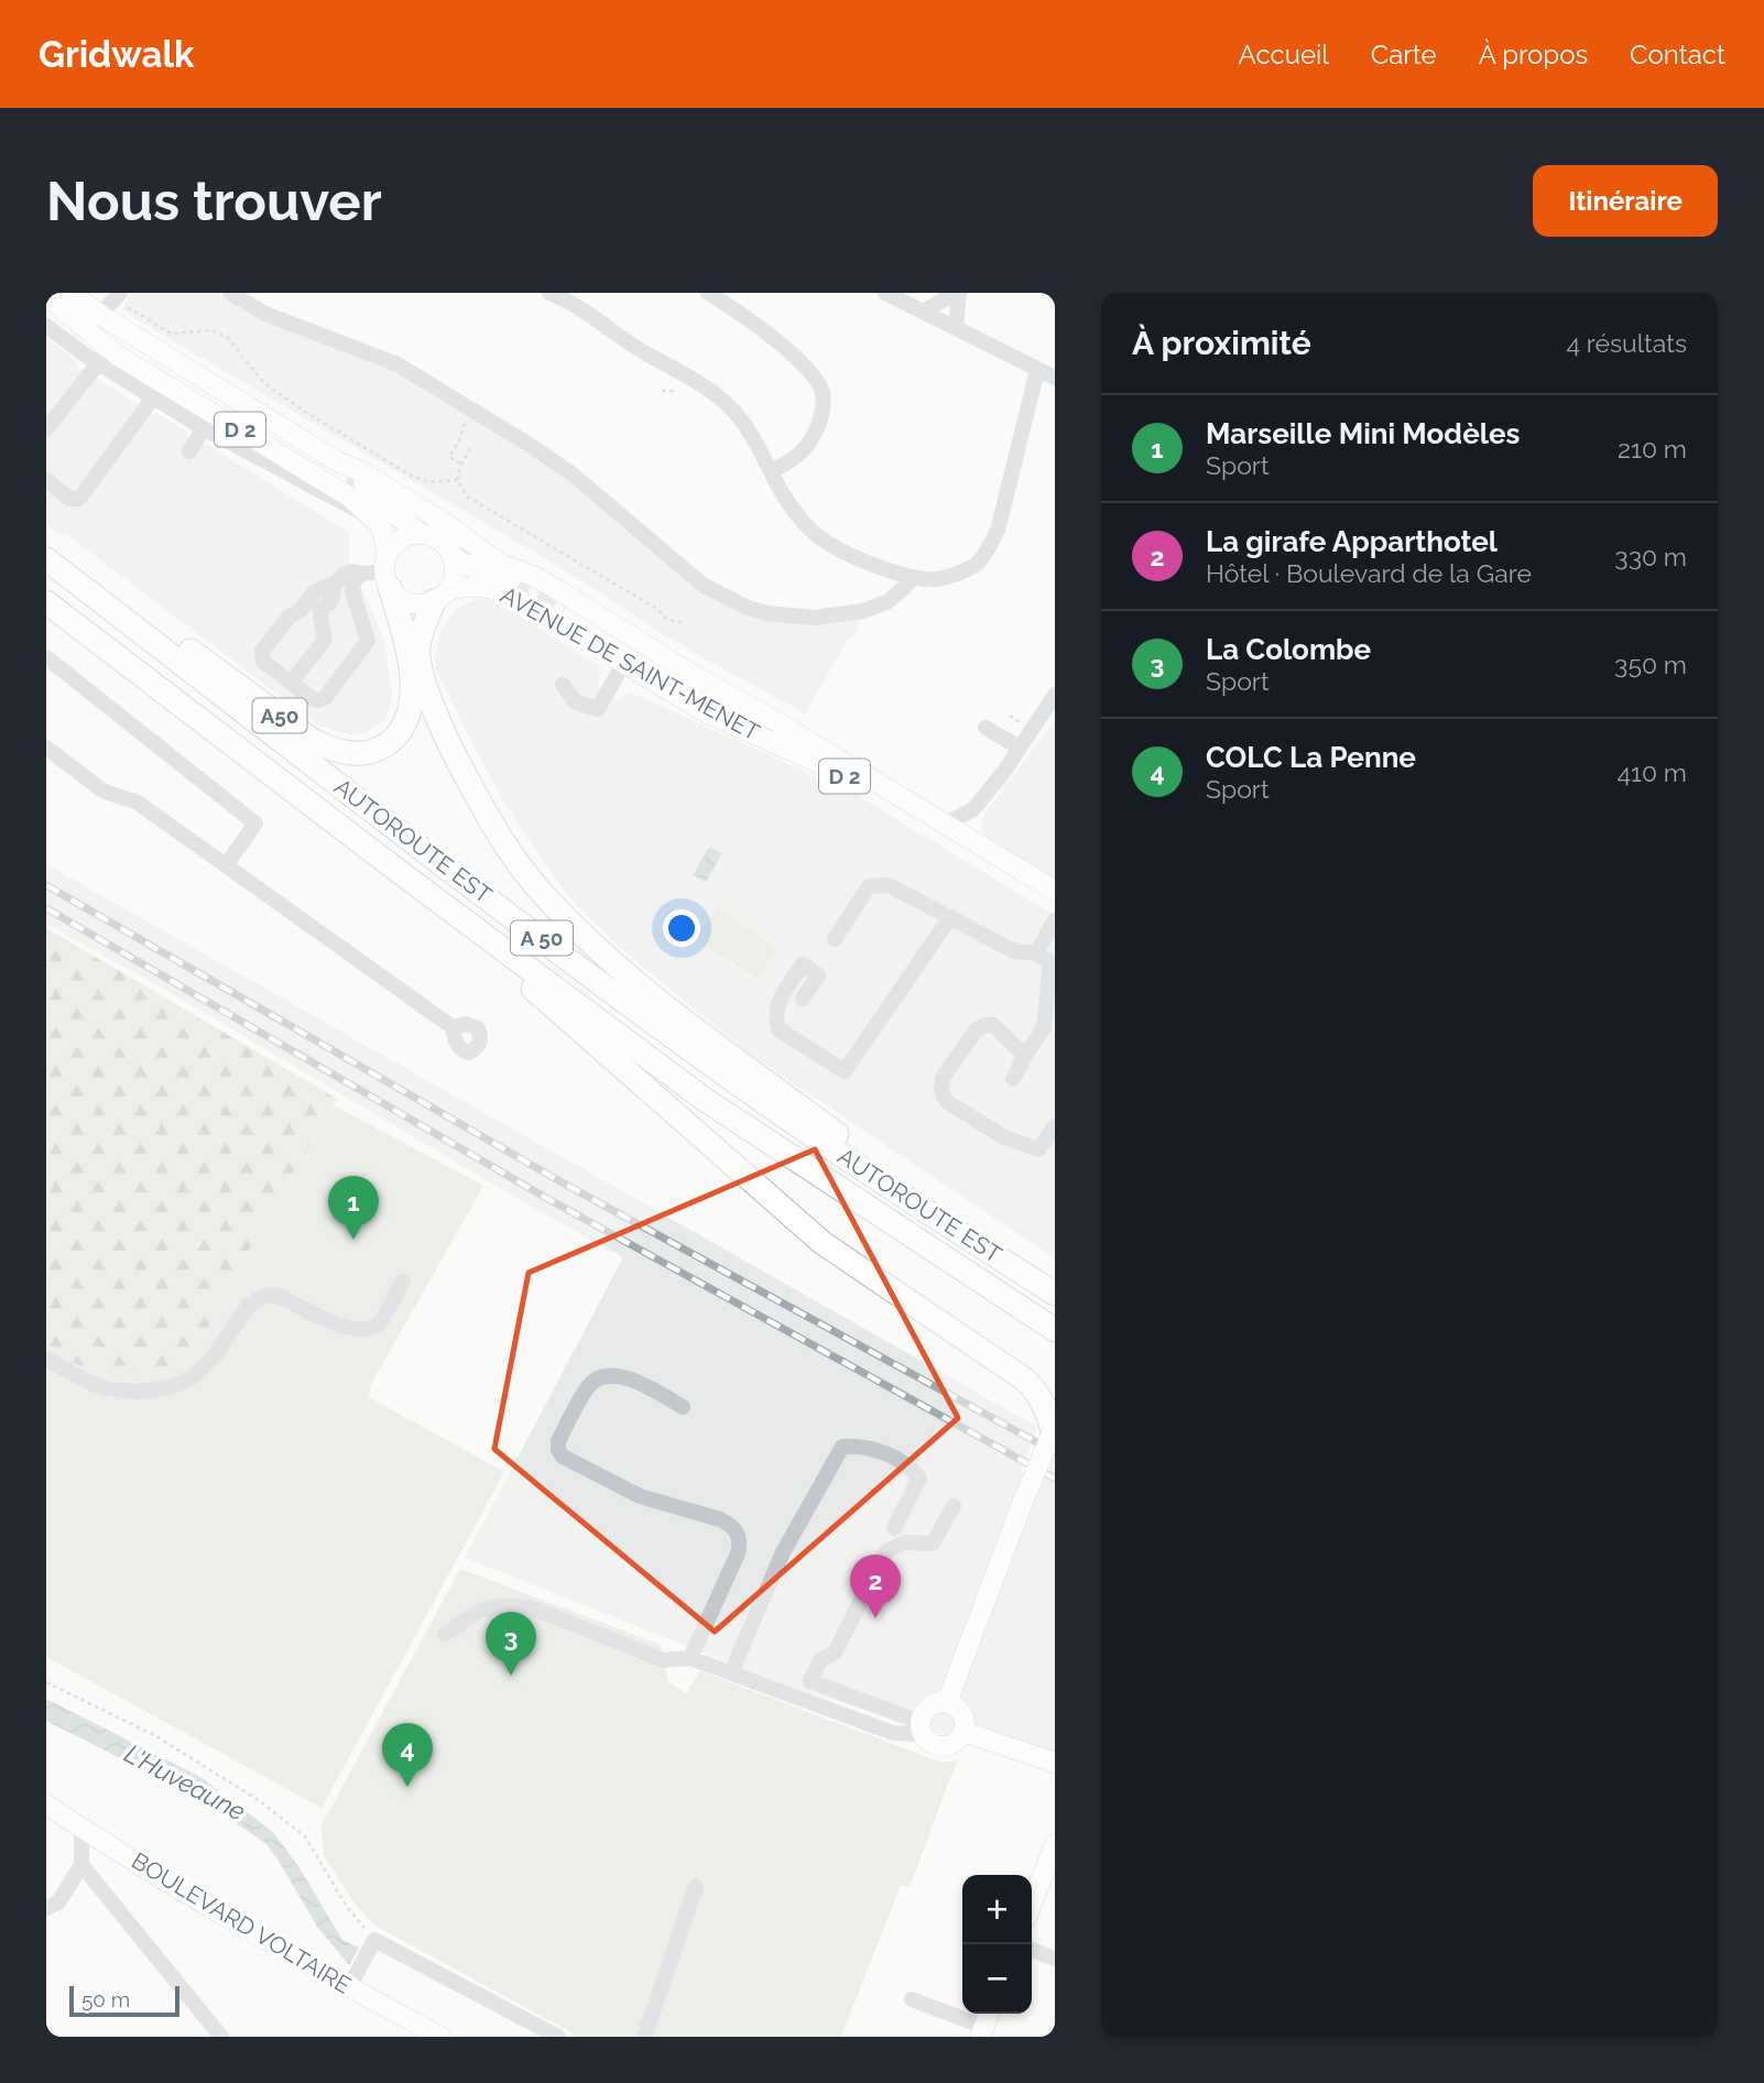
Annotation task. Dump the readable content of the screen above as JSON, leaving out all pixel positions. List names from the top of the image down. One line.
{"streets":{"highway":["A50","AUTOROUTE EST","A 50"],"main road":["D 2","AVENUE DE SAINT-MENET","BOULEVARD VOLTAIRE"]},"crossings":[["D 2","AVENUE DE SAINT-MENET"],["D 2","A50"],["AVENUE DE SAINT-MENET","A50"]],"water":["L'Huveaune"],"scale_bar":"50 m","page":{"header":"Gridwalk","nav":["Accueil","Carte","À propos","Contact"],"buttons":"Itinéraire","title":"Nous trouver","heading":["À proximité","4 résultats"],"list":[{"mark":"1","name":"Marseille Mini Modèles","note":"Sport","value":"210 m"},{"mark":"2","name":"La girafe Apparthotel","note":"Hôtel · Boulevard de la Gare","value":"330 m"},{"mark":"3","name":"La Colombe","note":"Sport","value":"350 m"},{"mark":"4","name":"COLC La Penne","note":"Sport","value":"410 m"}],"pins":["1","2","3","4"],"map_buttons":["+","−"],"scale":"50 m"}}
